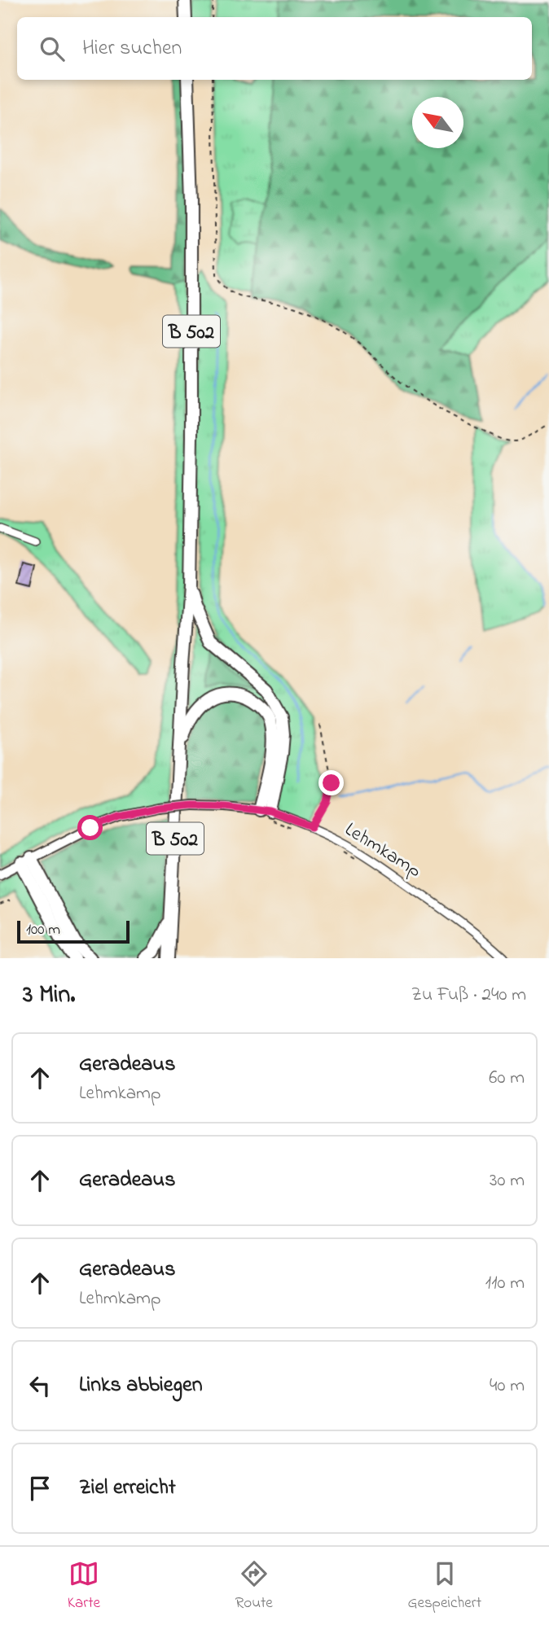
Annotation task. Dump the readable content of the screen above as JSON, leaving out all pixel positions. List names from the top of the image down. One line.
{"streets":{"highway":["B 502"],"street":["Lehmkamp"]},"scale_bar":"100 m","north":"top left","page":{"search":"Hier suchen","scale":"100 m","heading":["3 Min.","Zu Fuß · 240 m"],"list":[["Geradeaus","Lehmkamp","60 m"],["Geradeaus","30 m"],["Geradeaus","Lehmkamp","110 m"],["Links abbiegen","40 m"],"Ziel erreicht"],"nav":["Karte","Route","Gespeichert"]}}
